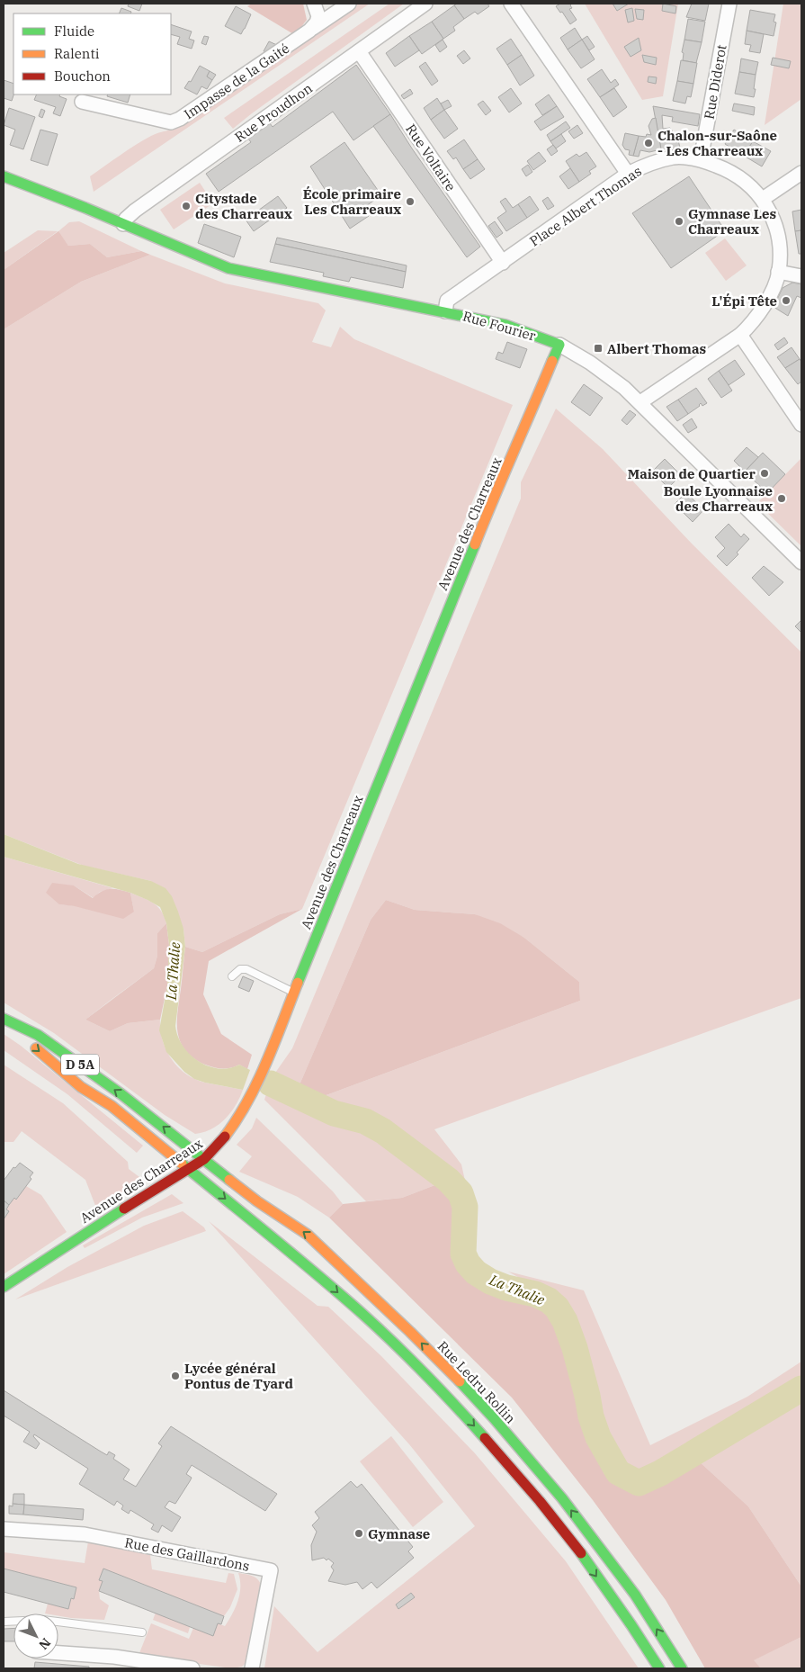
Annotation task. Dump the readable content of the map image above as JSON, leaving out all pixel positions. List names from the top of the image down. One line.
{"streets":{"main road":["Rue Fourier","Avenue des Charreaux","D 5A","Rue Ledru Rollin"],"street":["Impasse de la Gaité","Rue Diderot","Rue Proudhon","Rue Voltaire","Place Albert Thomas","Rue des Gaillardons"]},"crossings":[["Rue Diderot","Place Albert Thomas"],["Rue Proudhon","Rue Voltaire"],["Rue Proudhon","Rue Fourier"],["Rue Voltaire","Place Albert Thomas"],["Place Albert Thomas","Rue Fourier"],["Rue Fourier","Avenue des Charreaux"],["Avenue des Charreaux","D 5A"],["Avenue des Charreaux","Rue Ledru Rollin"],["D 5A","Rue Ledru Rollin"]],"water":["La Thalie"],"places":{"other":["Chalon-sur-Saône - Les Charreaux","École primaire Les Charreaux","Citystade des Charreaux","Gymnase Les Charreaux","L'Épi Tête","Maison de Quartier","Boule Lyonnaise des Charreaux","Lycée général Pontus de Tyard","Gymnase"],"transit":["Albert Thomas"]},"legend":["Fluide","Ralenti","Bouchon"],"north":"bottom right"}
